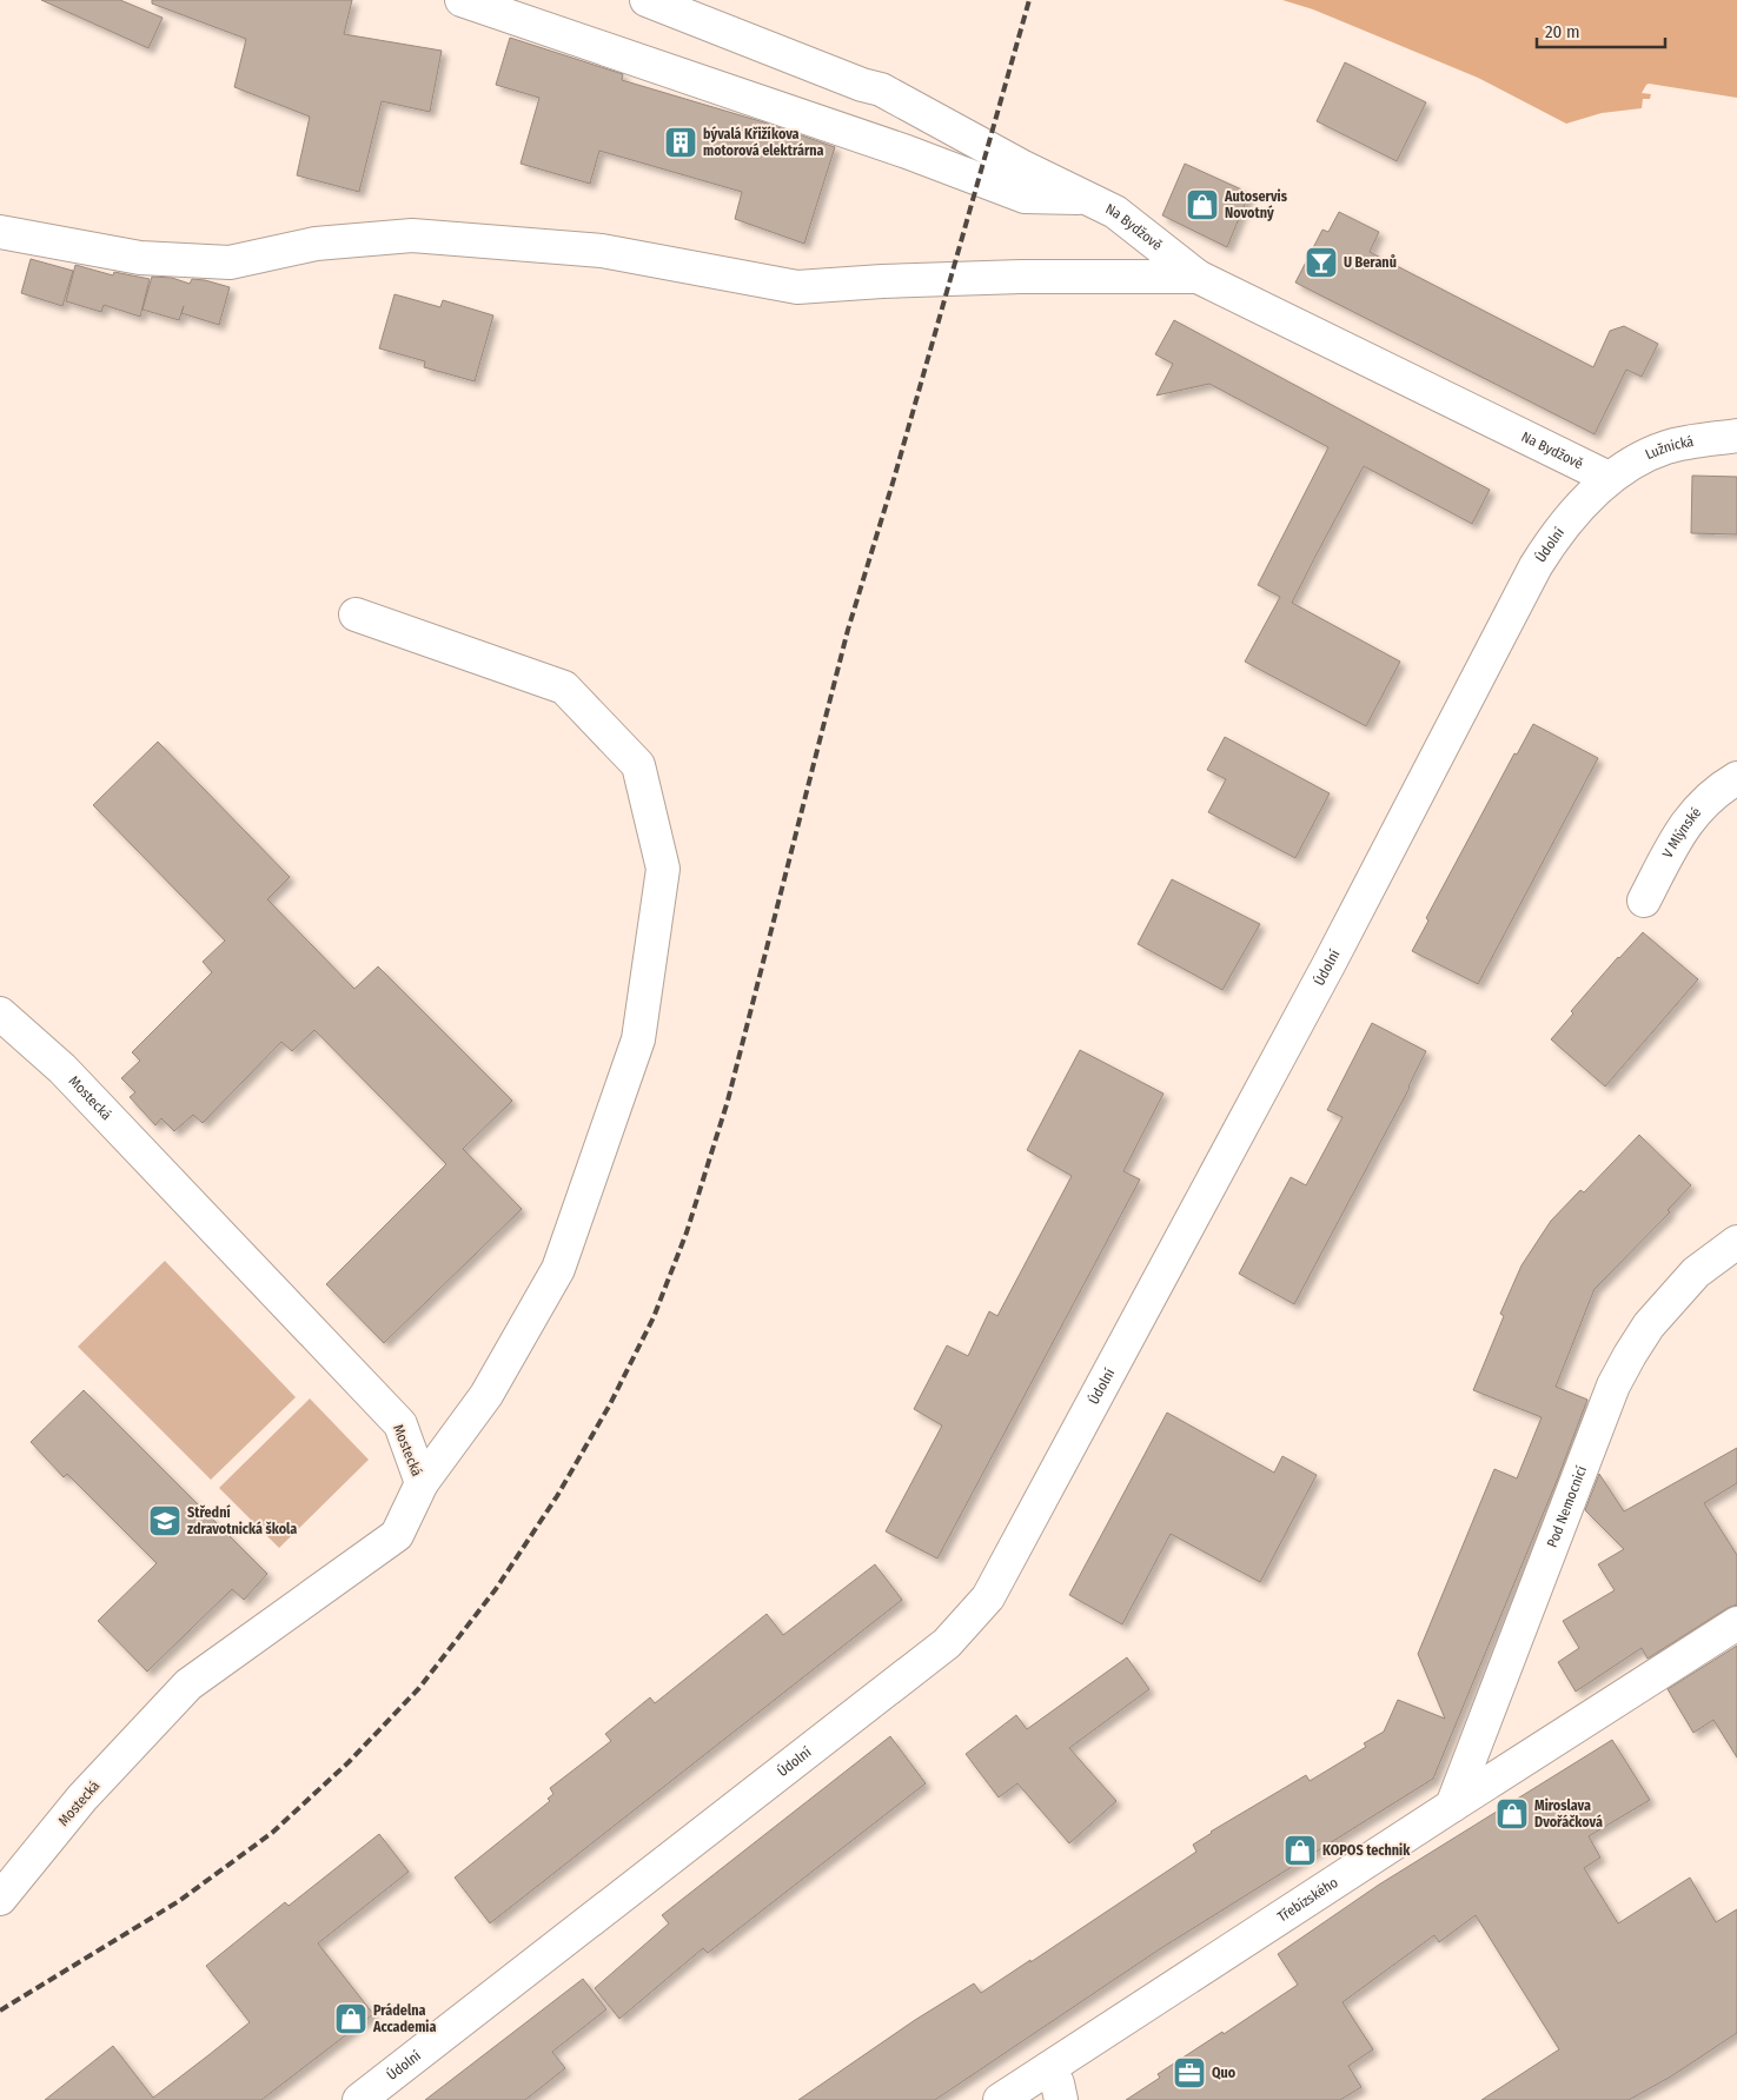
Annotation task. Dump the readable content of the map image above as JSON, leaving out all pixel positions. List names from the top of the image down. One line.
{"streets":{"street":["Na Bydžově","Lužnická","Údolní","V Mlýnské","Mostecká","Pod Nemocnicí","Třebízského"]},"crossings":[["Na Bydžově","Lužnická"],["Na Bydžově","Údolní"],["Lužnická","Údolní"],["Pod Nemocnicí","Třebízského"]],"places":{"building":["bývalá Křižíkova motorová elektrárna"],"shop":["Autoservis Novotný","Miroslava Dvořáčková","KOPOS technik","Prádelna Accademia"],"bar":["U Beranů"],"school or university":["Střední zdravotnická škola"],"office":["Quo"]},"scale_bar":"20 m"}
